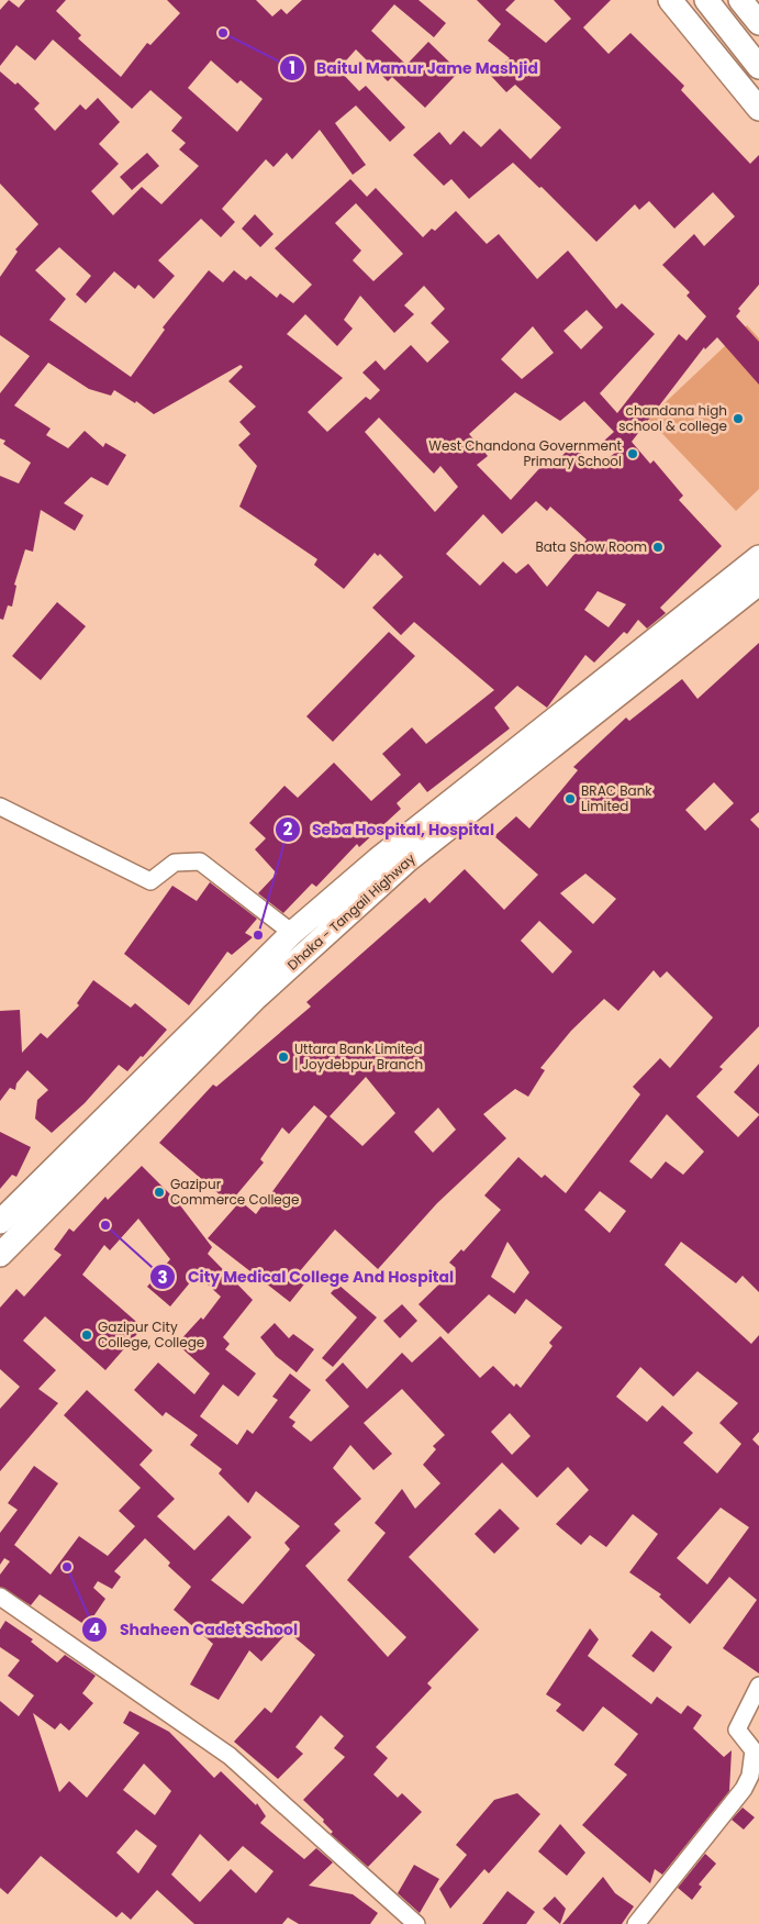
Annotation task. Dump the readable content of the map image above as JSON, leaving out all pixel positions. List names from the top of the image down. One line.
{"streets":{"highway":["Dhaka - Tangail Highway"]},"places":["Baitul Mamur Jame Mashjid","chandana high school & college","West Chandona Government Primary School","Bata Show Room","BRAC Bank Limited","Seba Hospital, Hospital","Uttara Bank Limited | Joydebpur Branch","Gazipur Commerce College","City Medical College And Hospital","Gazipur City College, College","Shaheen Cadet School"]}
